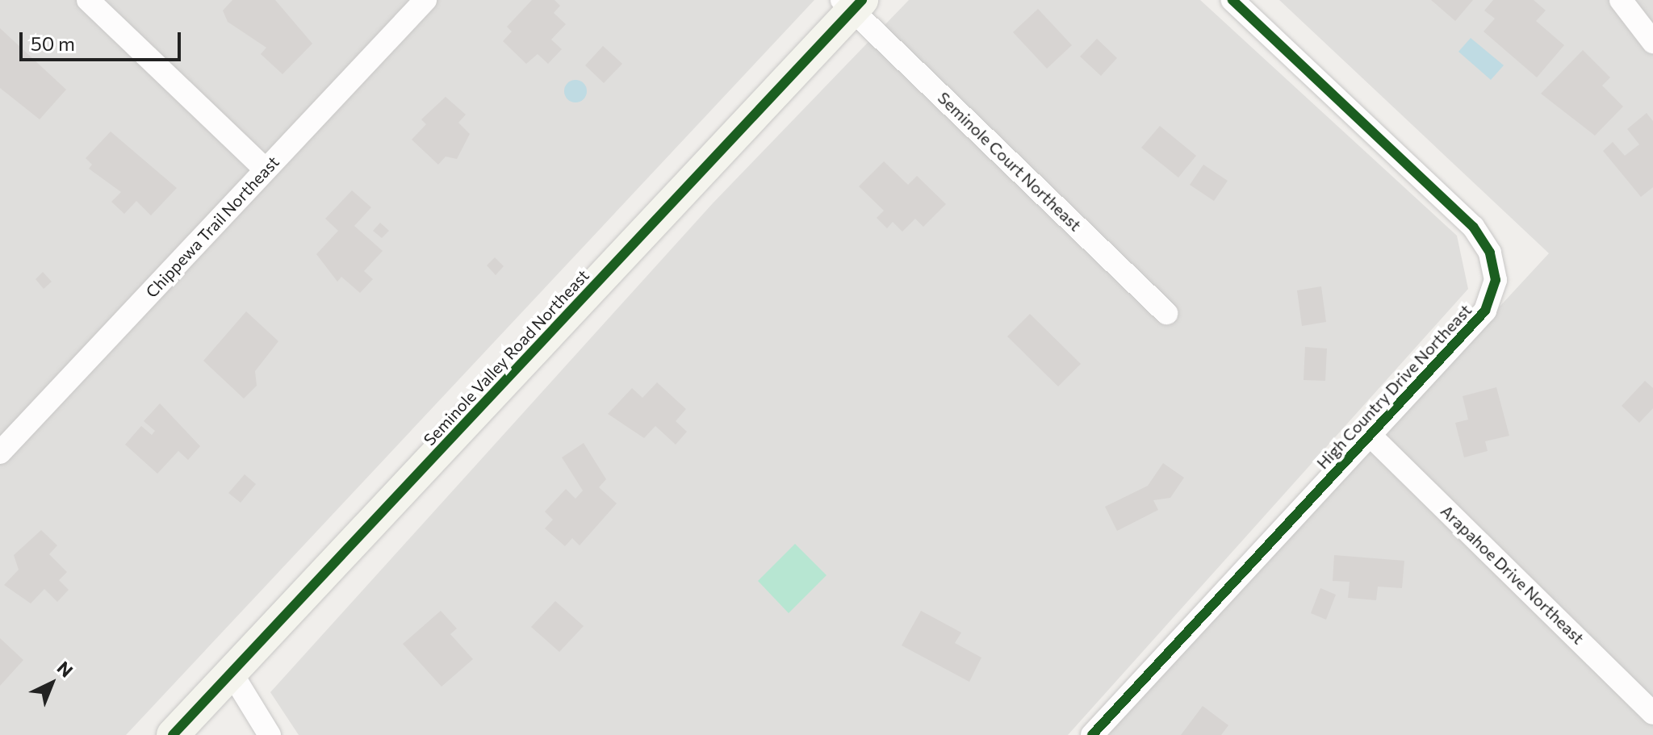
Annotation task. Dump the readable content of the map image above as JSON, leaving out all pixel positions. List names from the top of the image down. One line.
{"streets":{"street":["Seminole Court Northeast","Chippewa Trail Northeast","Seminole Valley Road Northeast","High Country Drive Northeast","Arapahoe Drive Northeast"]},"crossings":[["Seminole Court Northeast","Seminole Valley Road Northeast"],["High Country Drive Northeast","Arapahoe Drive Northeast"]],"scale_bar":"50 m","north":"top right"}
